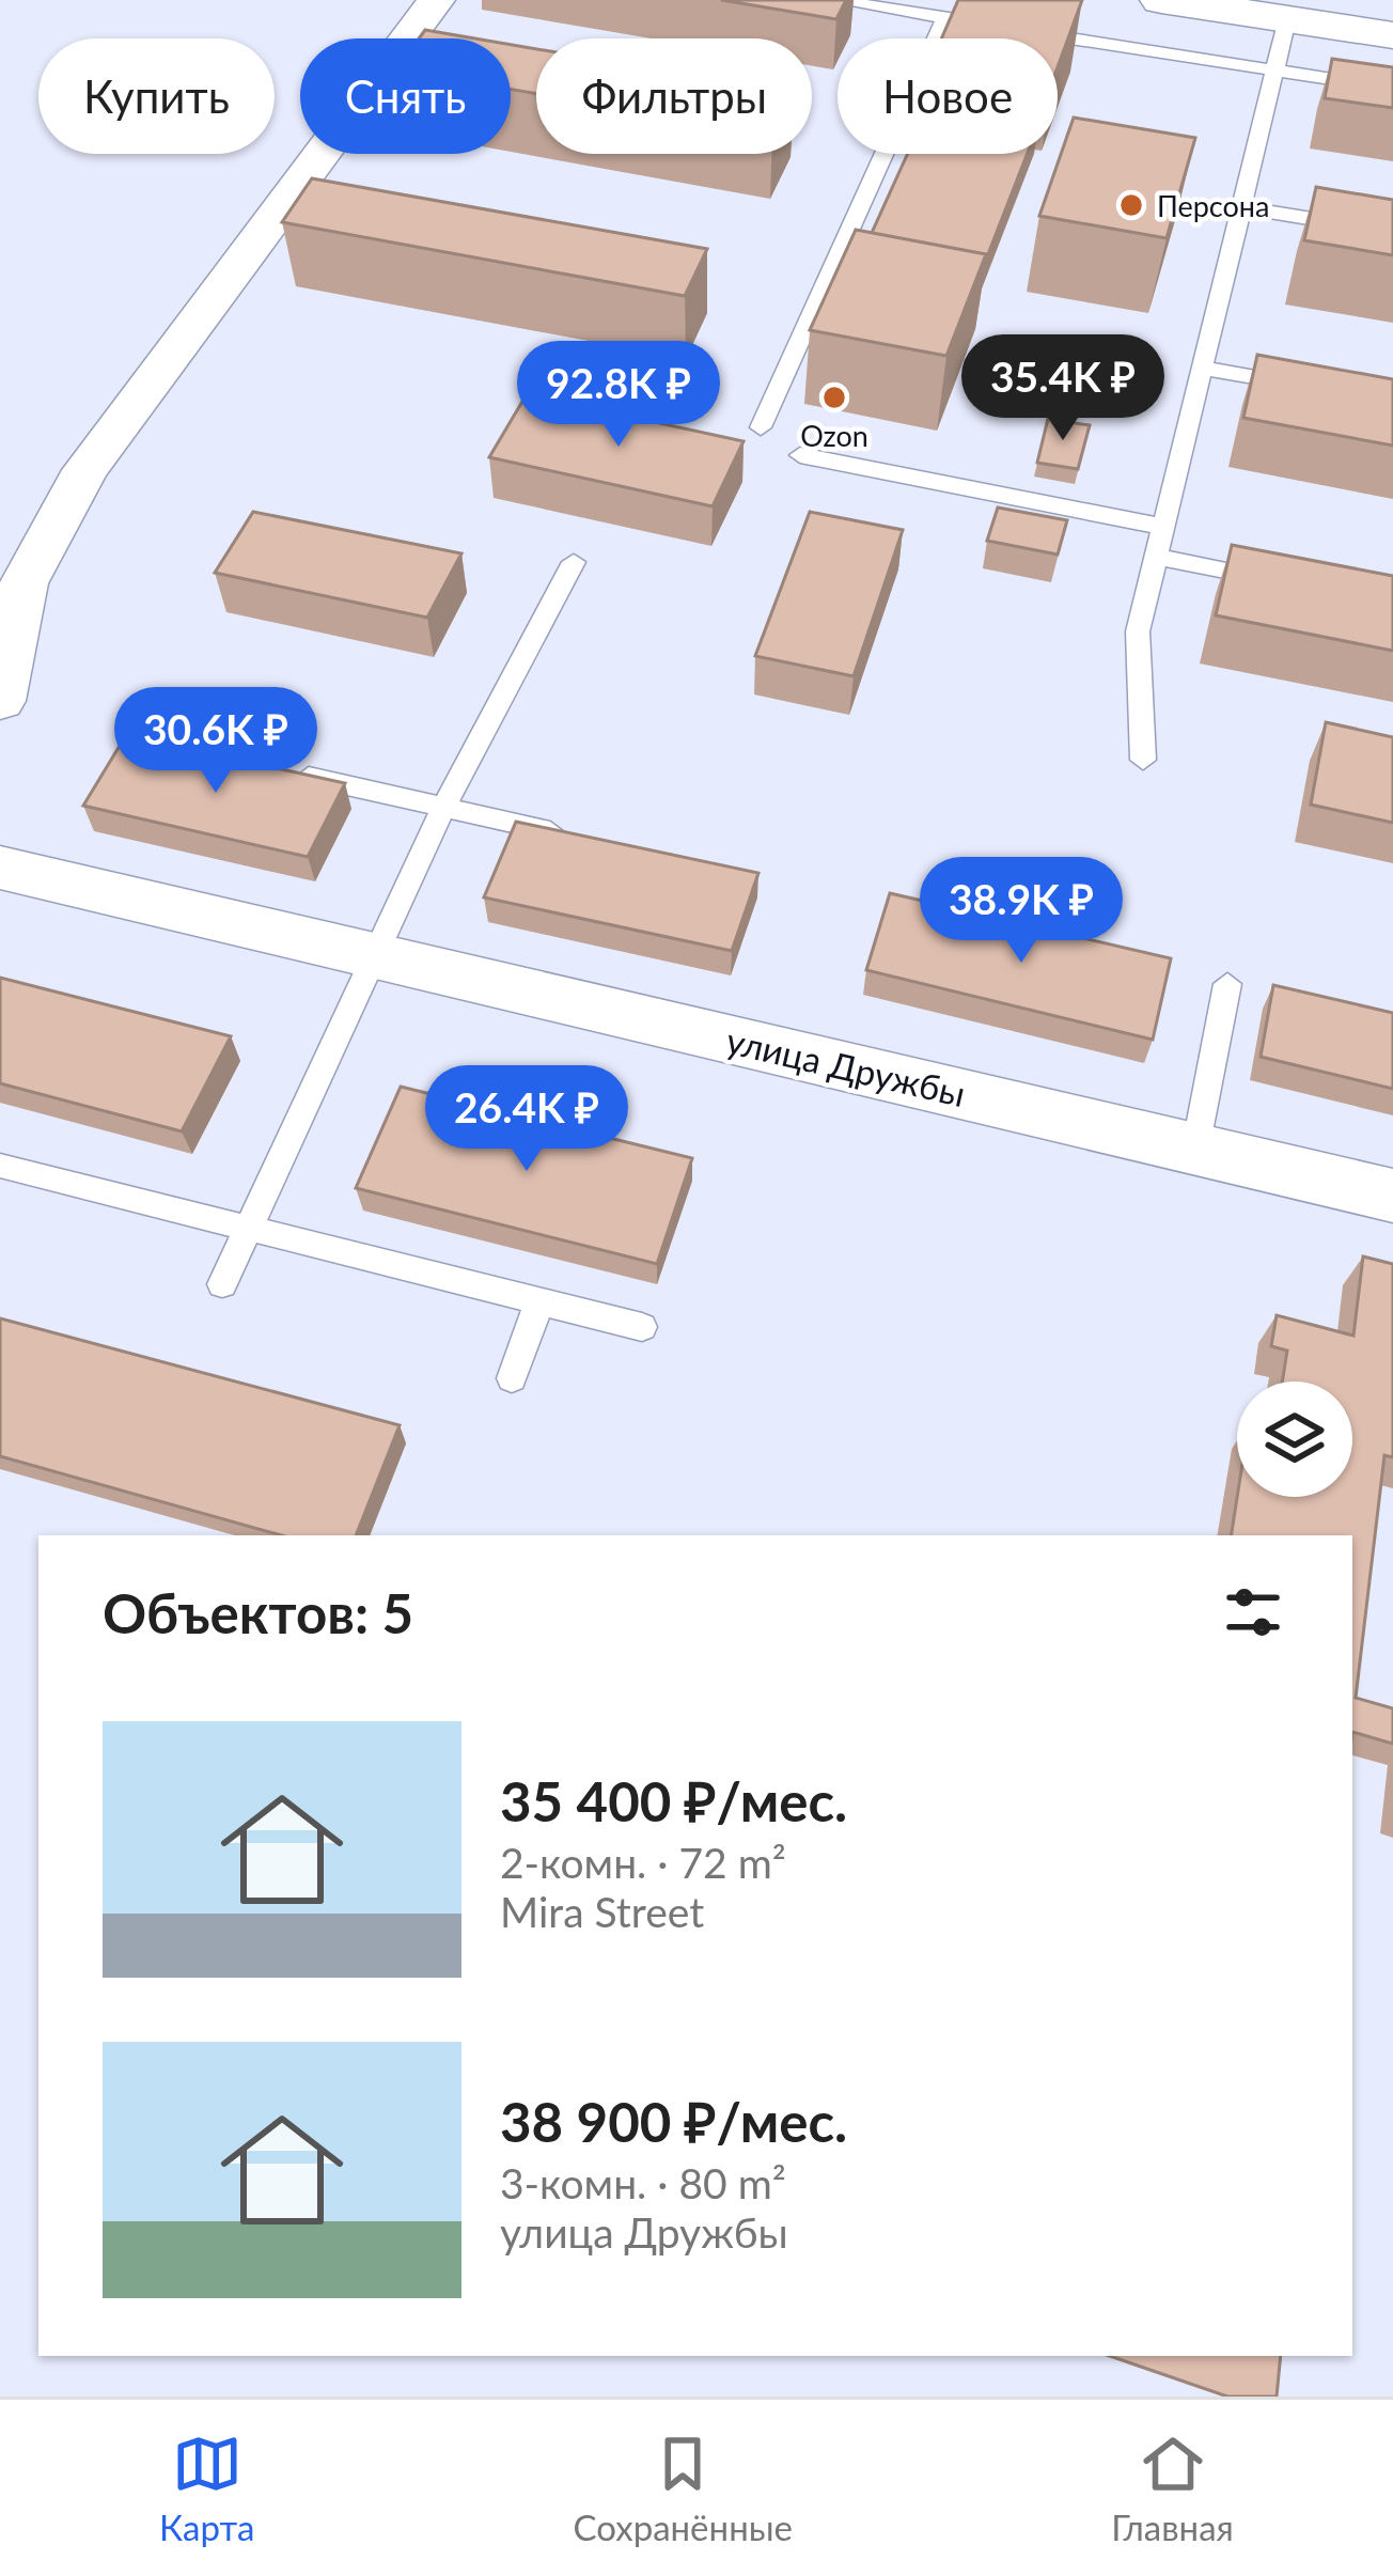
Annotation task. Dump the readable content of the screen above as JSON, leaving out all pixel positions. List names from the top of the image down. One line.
{"streets":{"street":["улица Дружбы"]},"places":["Персона","Ozon"],"page":{"chip":["Купить","Снять","Фильтры","Новое"],"price":["35.4K ₽","92.8K ₽","30.6K ₽","38.9K ₽","26.4K ₽"],"heading":"Объектов: 5","list":[{"name":"35 400 ₽/мес.","note":"2-комн. · 72 m² · Mira Street"},{"name":"38 900 ₽/мес.","note":"3-комн. · 80 m² · улица Дружбы"}],"tabs":["Карта","Сохранённые","Главная"]}}
